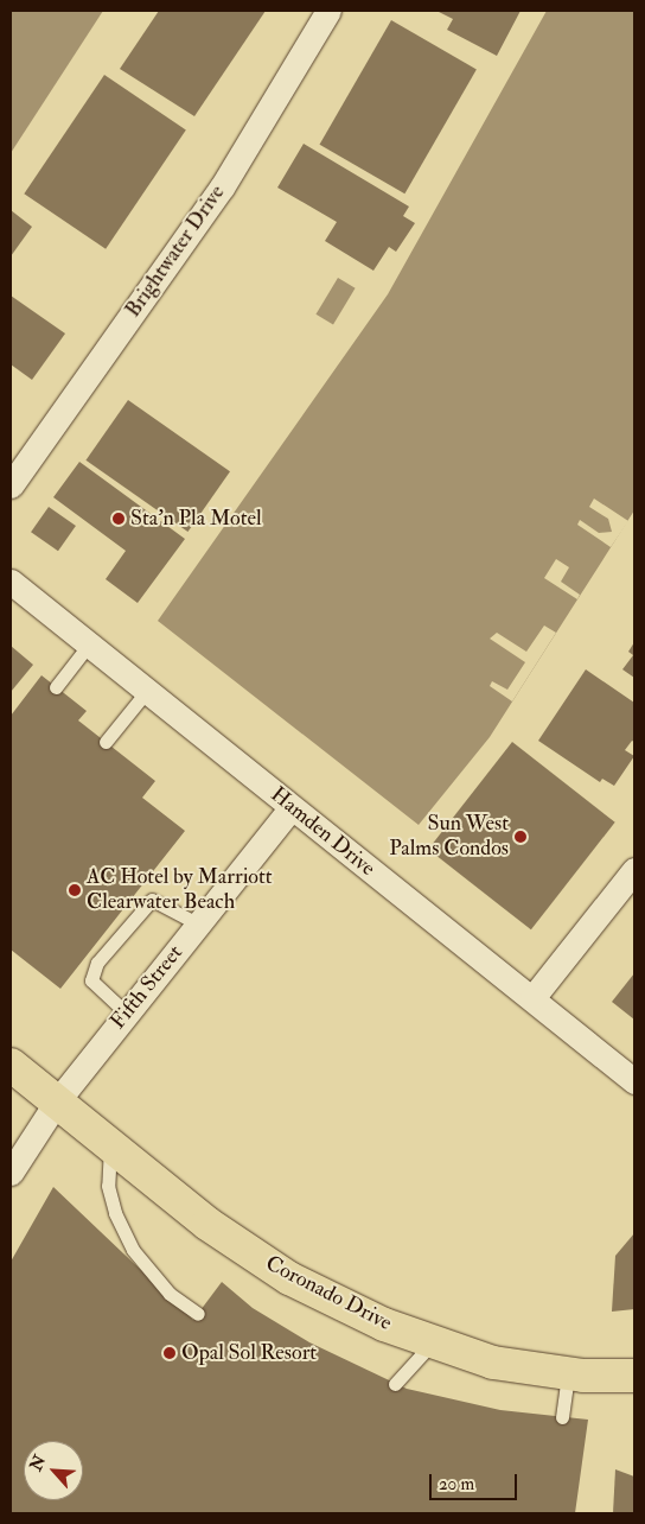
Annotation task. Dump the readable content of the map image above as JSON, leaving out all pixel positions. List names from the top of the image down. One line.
{"streets":{"main road":["Coronado Drive"],"street":["Brightwater Drive","Hamden Drive","Fifth Street"]},"crossings":[["Hamden Drive","Fifth Street"],["Fifth Street","Coronado Drive"]],"places":["Sta'n Pla Motel","Sun West Palms Condos","AC Hotel by Marriott Clearwater Beach","Opal Sol Resort"],"scale_bar":"20 m","north":"top left"}
